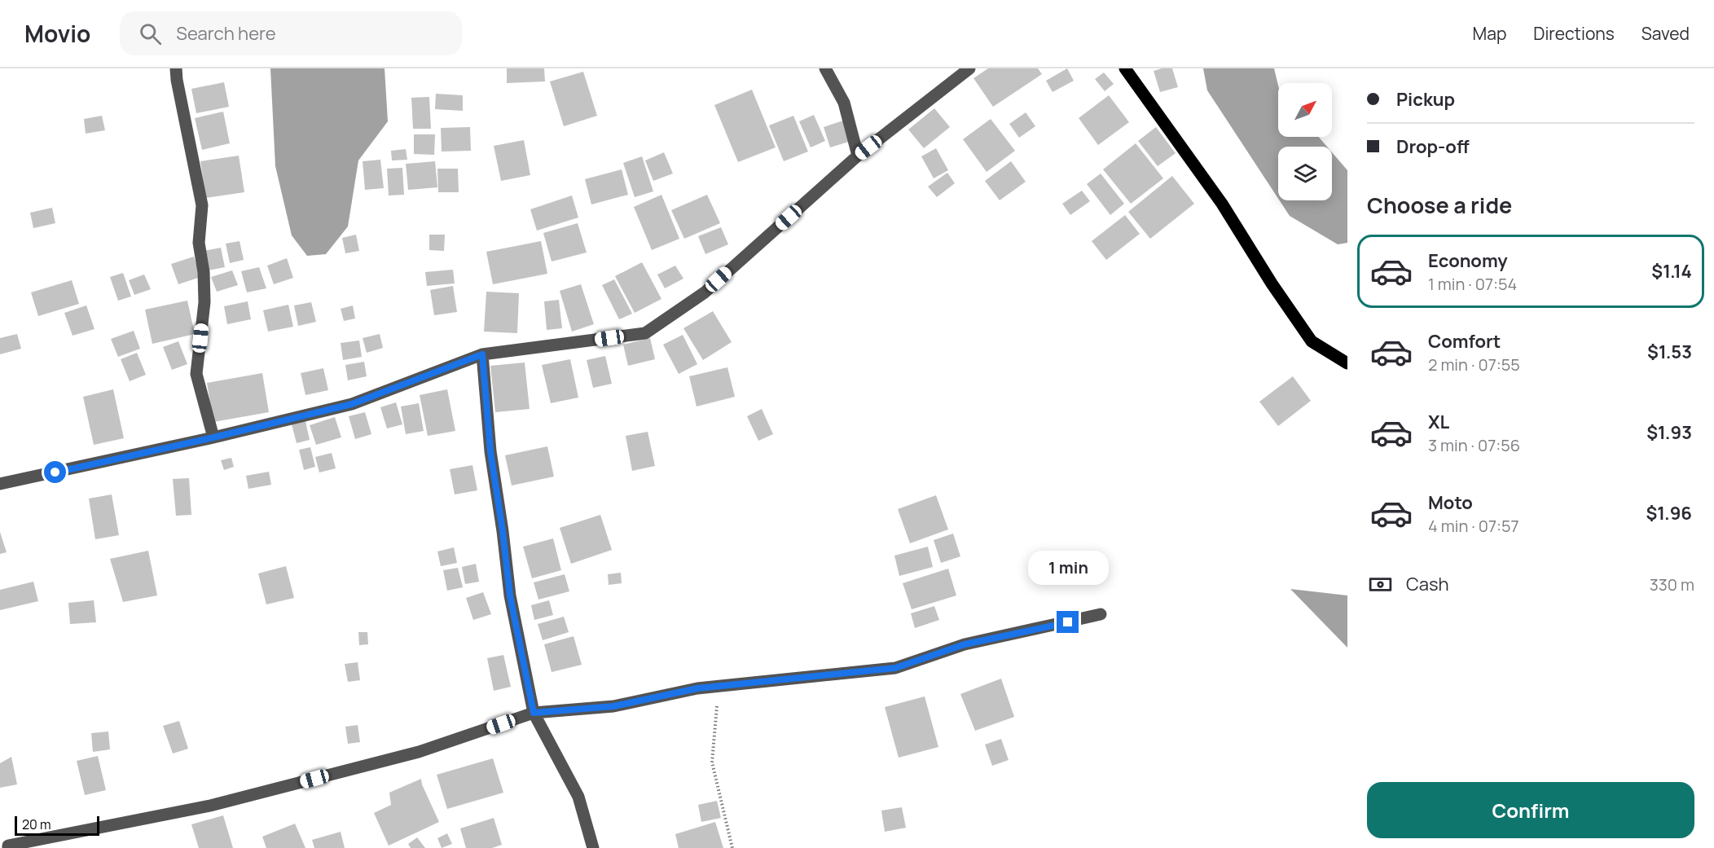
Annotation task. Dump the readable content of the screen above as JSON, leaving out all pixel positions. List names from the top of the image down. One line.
{"scale_bar":"20 m","north":"top right","page":{"header":"Movio","search":"Search here","nav":["Map","Directions","Saved"],"banner":["Pickup","Drop-off"],"heading":"Choose a ride","list":[{"name":"Economy","note":"1 min · 07:54","value":"$1.14"},{"name":"Comfort","note":"2 min · 07:55","value":"$1.53"},{"name":"XL","note":"3 min · 07:56","value":"$1.93"},{"name":"Moto","note":"4 min · 07:57","value":"$1.96"}],"bubble":"1 min","pay":["Cash","330 m"],"buttons":"Confirm","scale":"20 m"}}
